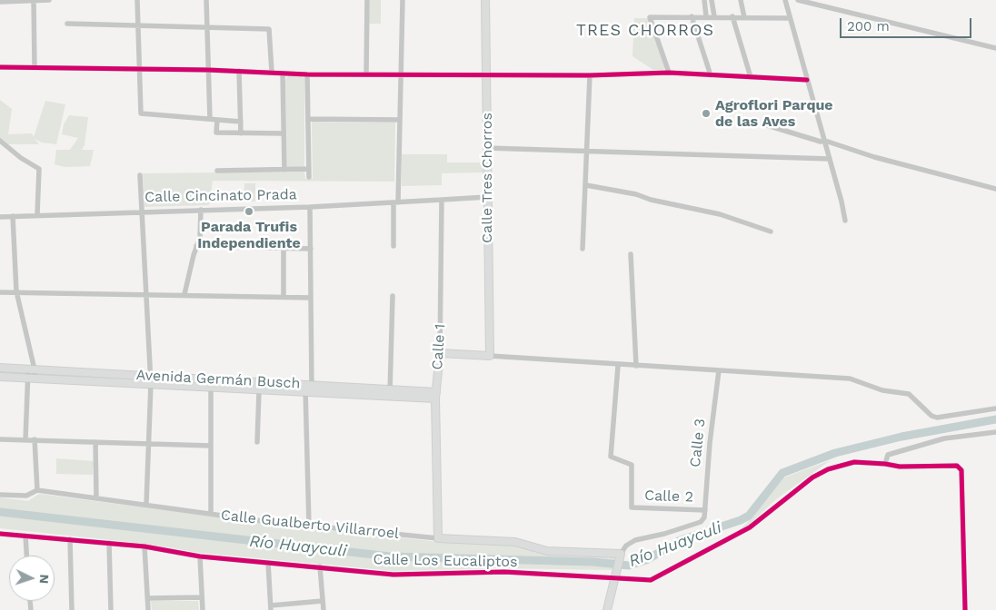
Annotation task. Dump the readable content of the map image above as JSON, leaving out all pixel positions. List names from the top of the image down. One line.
{"streets":{"main road":["Calle Tres Chorros","Calle 1","Avenida Germán Busch","Calle Gualberto Villarroel"],"street":["Calle Cincinato Prada","Calle 3","Calle 2","Calle Los Eucaliptos"]},"crossings":[["Calle Cincinato Prada","Calle 1"],["Calle 1","Avenida Germán Busch"],["Calle 1","Calle Gualberto Villarroel"],["Calle 3","Calle 2"],["Calle 3","Calle Gualberto Villarroel"]],"districts":["TRES CHORROS"],"water":["Río Huayculi"],"places":["Agroflori Parque de las Aves","Parada Trufis Independiente"],"scale_bar":"200 m","north":"right"}
